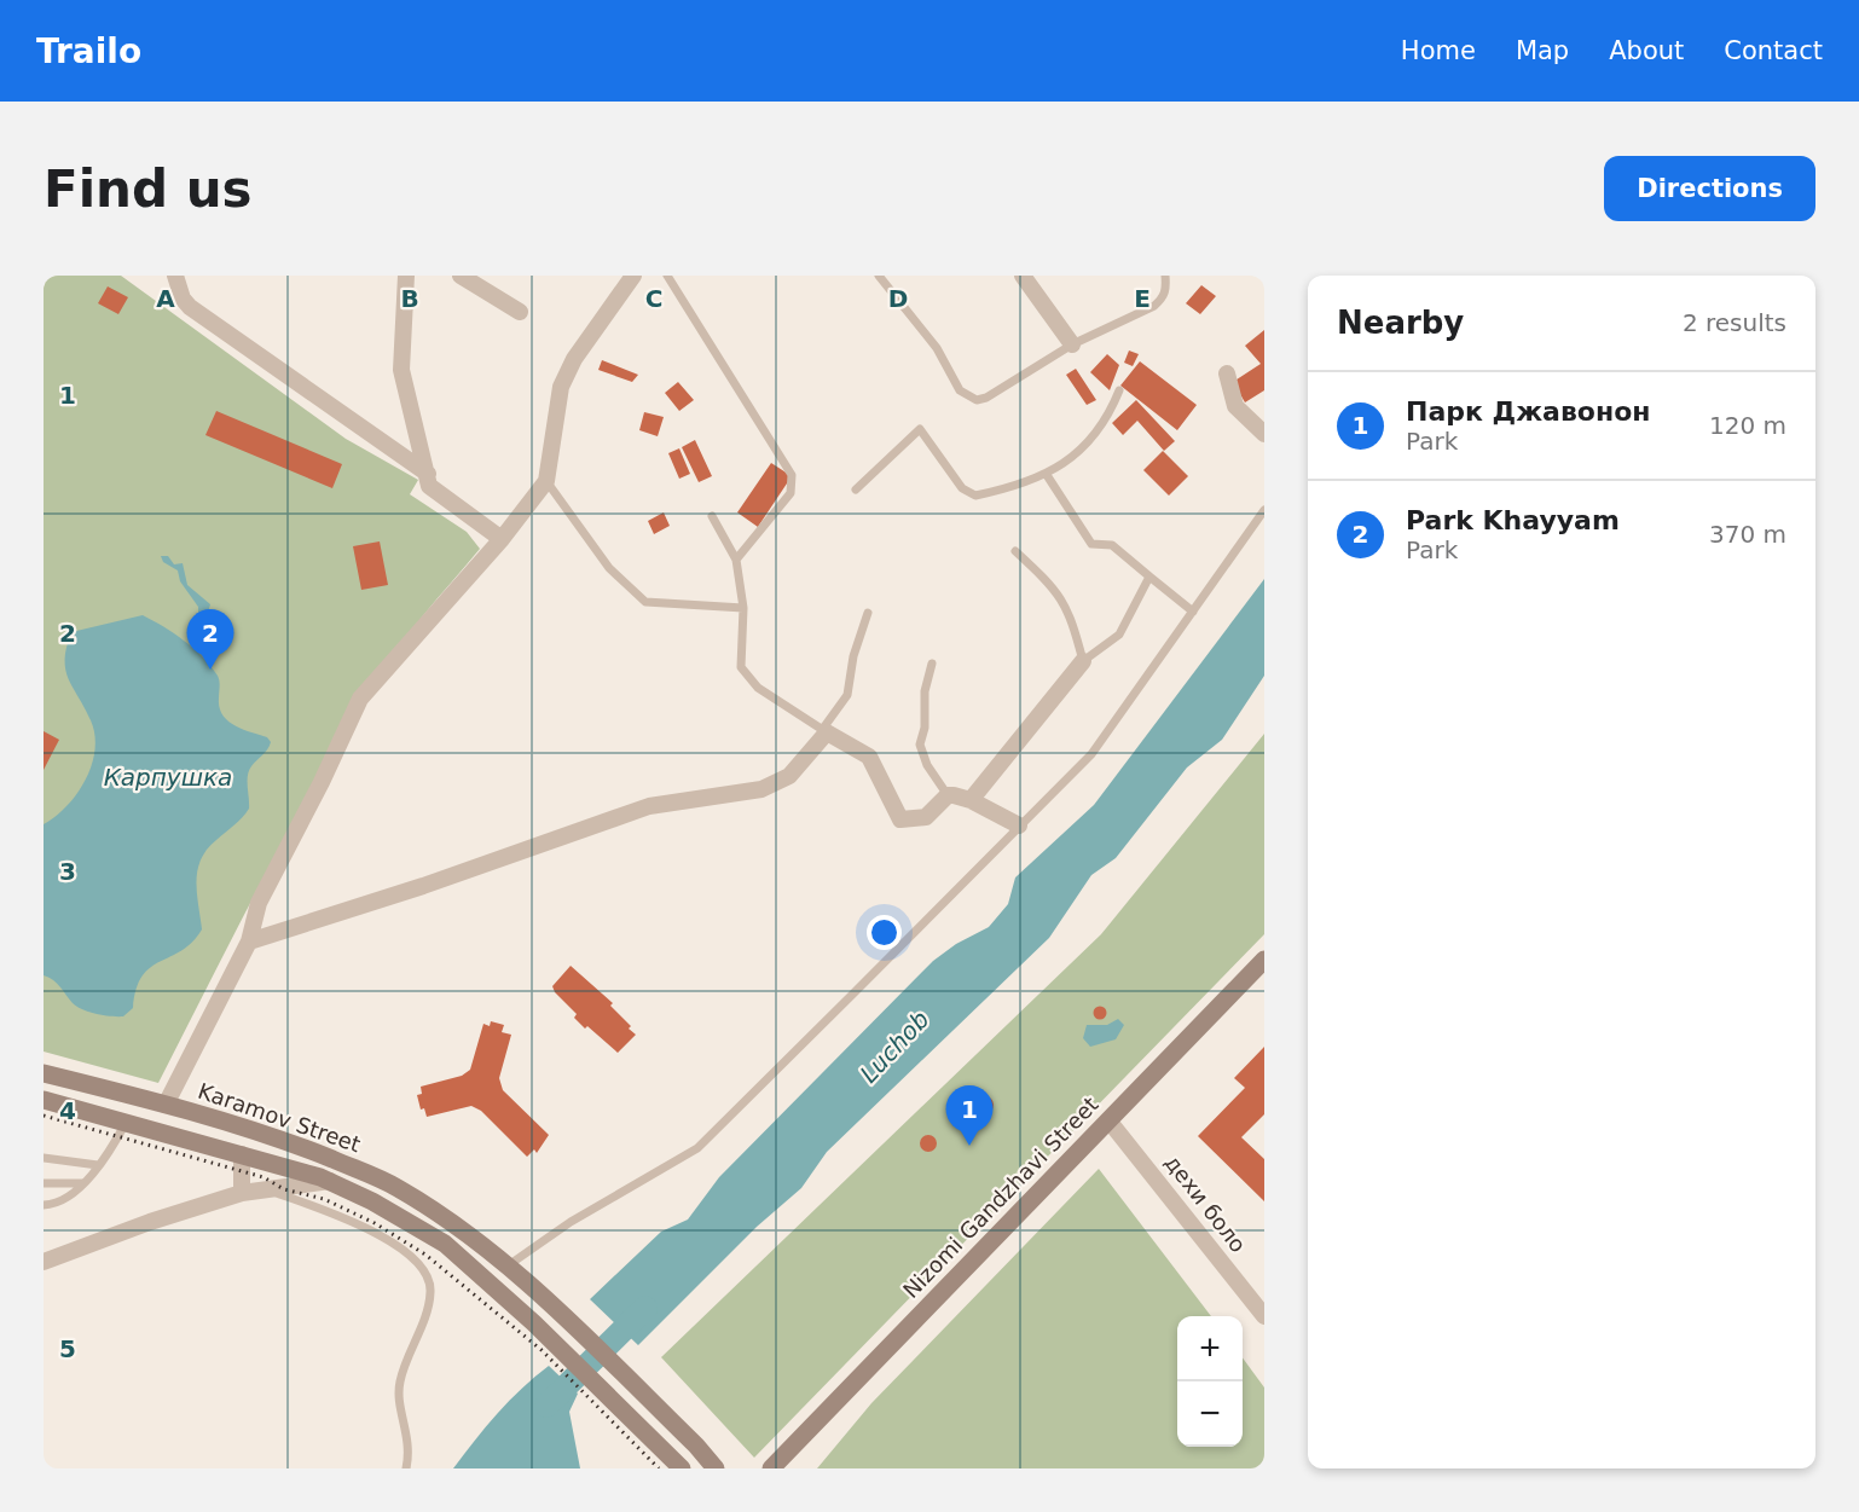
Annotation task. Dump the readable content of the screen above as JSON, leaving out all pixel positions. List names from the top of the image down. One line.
{"streets":{"main road":["Karamov Street","Nizomi Gandzhavi Street"],"street":["дехи боло"]},"crossings":[["Nizomi Gandzhavi Street","дехи боло"]],"water":["Карпушка","Luchob"],"page":{"header":"Trailo","nav":["Home","Map","About","Contact"],"buttons":"Directions","title":"Find us","heading":["Nearby","2 results"],"list":[{"mark":"1","name":"Парк Джавонон","note":"Park","value":"120 m"},{"mark":"2","name":"Park Khayyam","note":"Park","value":"370 m"}],"pins":["2","1"],"map_buttons":["+","−"]},"grid":{"columns":["A","B","C","D","E"],"rows":["1","2","3","4","5"]}}
